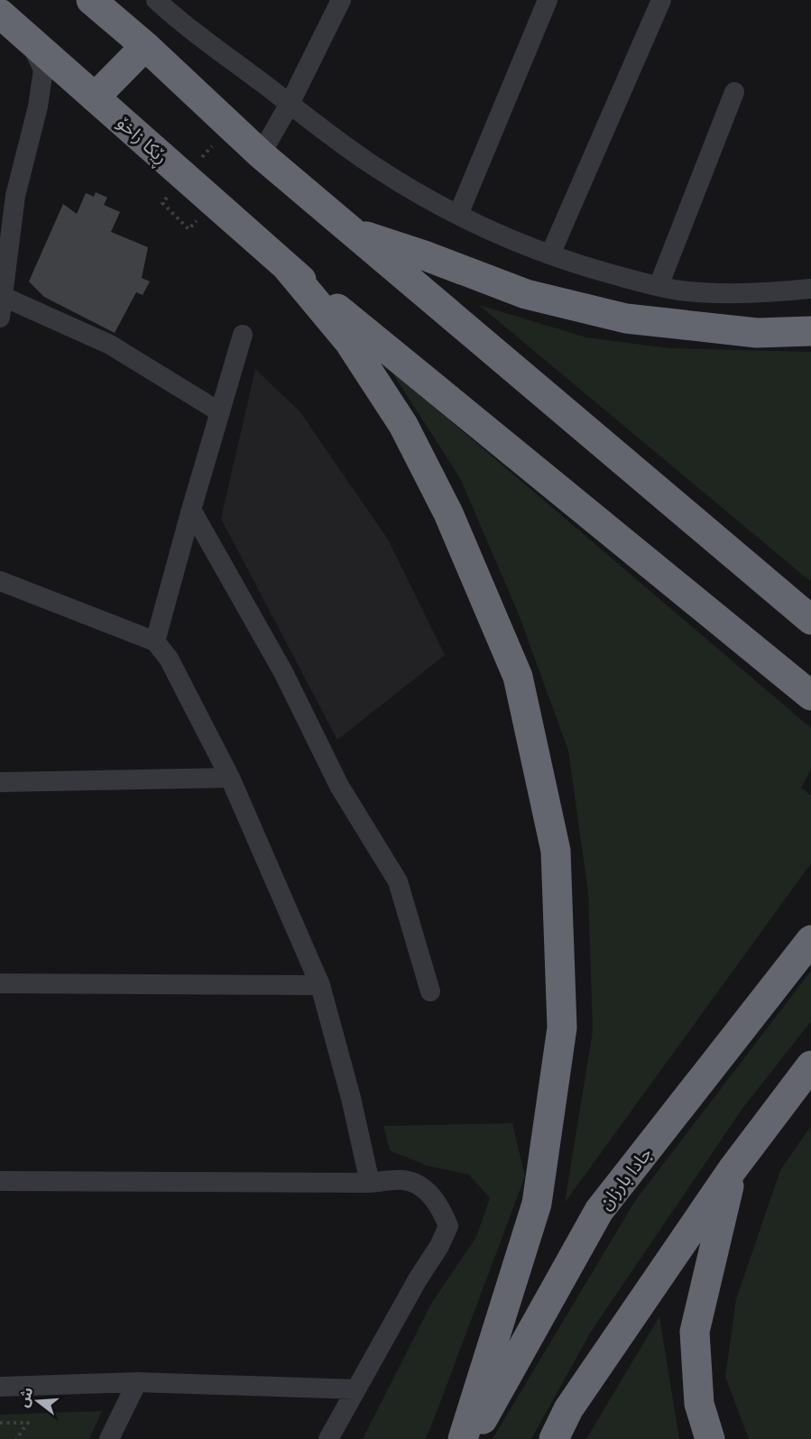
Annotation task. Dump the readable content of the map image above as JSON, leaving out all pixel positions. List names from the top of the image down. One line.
{"streets":{"highway":["ڕێکا زاخۆ","جادا بارزان"]},"north":"left"}
